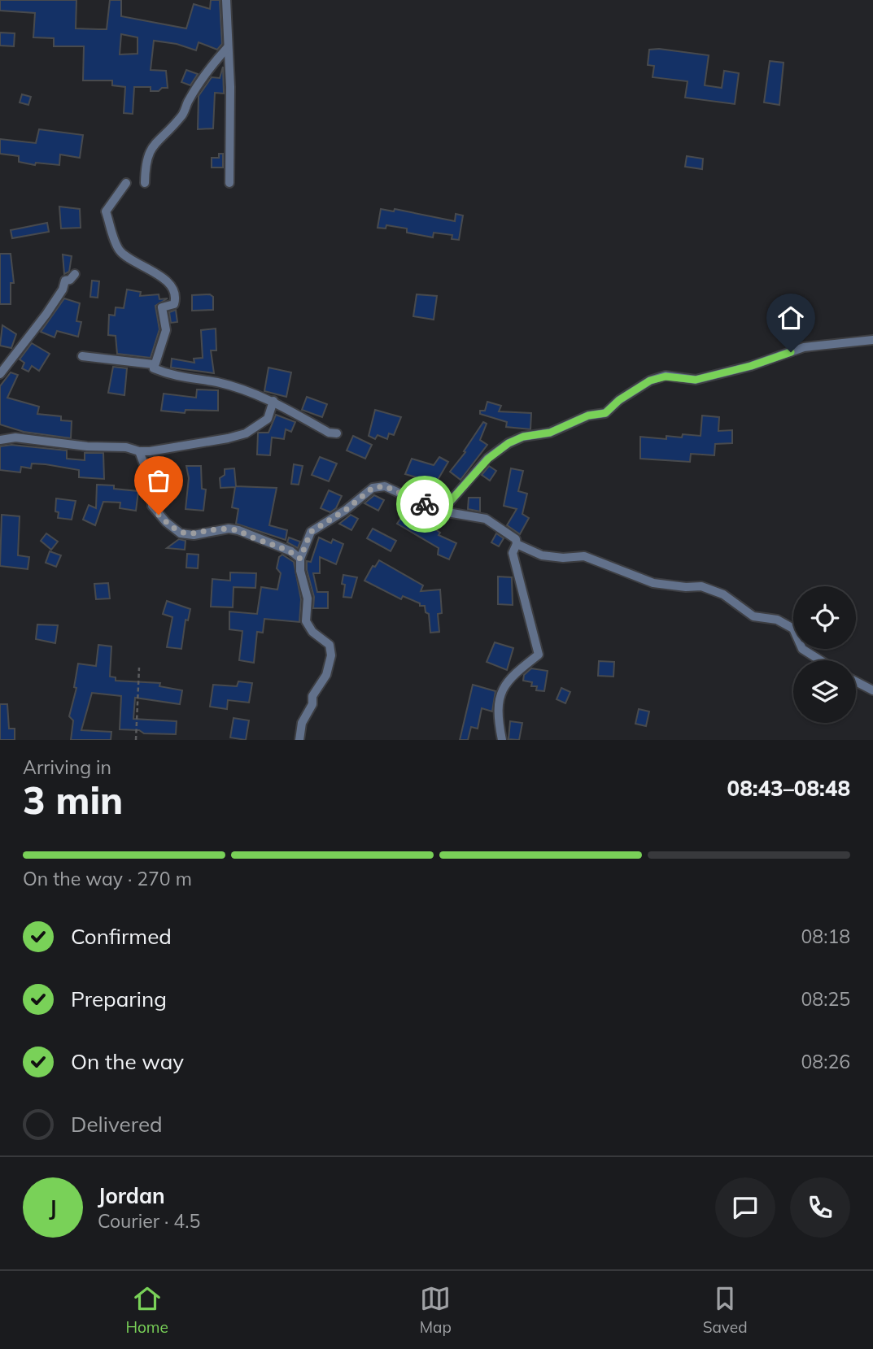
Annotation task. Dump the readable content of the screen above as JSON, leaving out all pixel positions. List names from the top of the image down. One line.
{"page":{"heading":["3 min","Arriving in","08:43–08:48"],"panel":["Jordan","Courier · 4.5"],"bar":"On the way · 270 m","list":[["Confirmed","08:18"],["Preparing","08:25"],["On the way","08:26"],"Delivered"],"round":"J","tabs":["Home","Map","Saved"]}}
